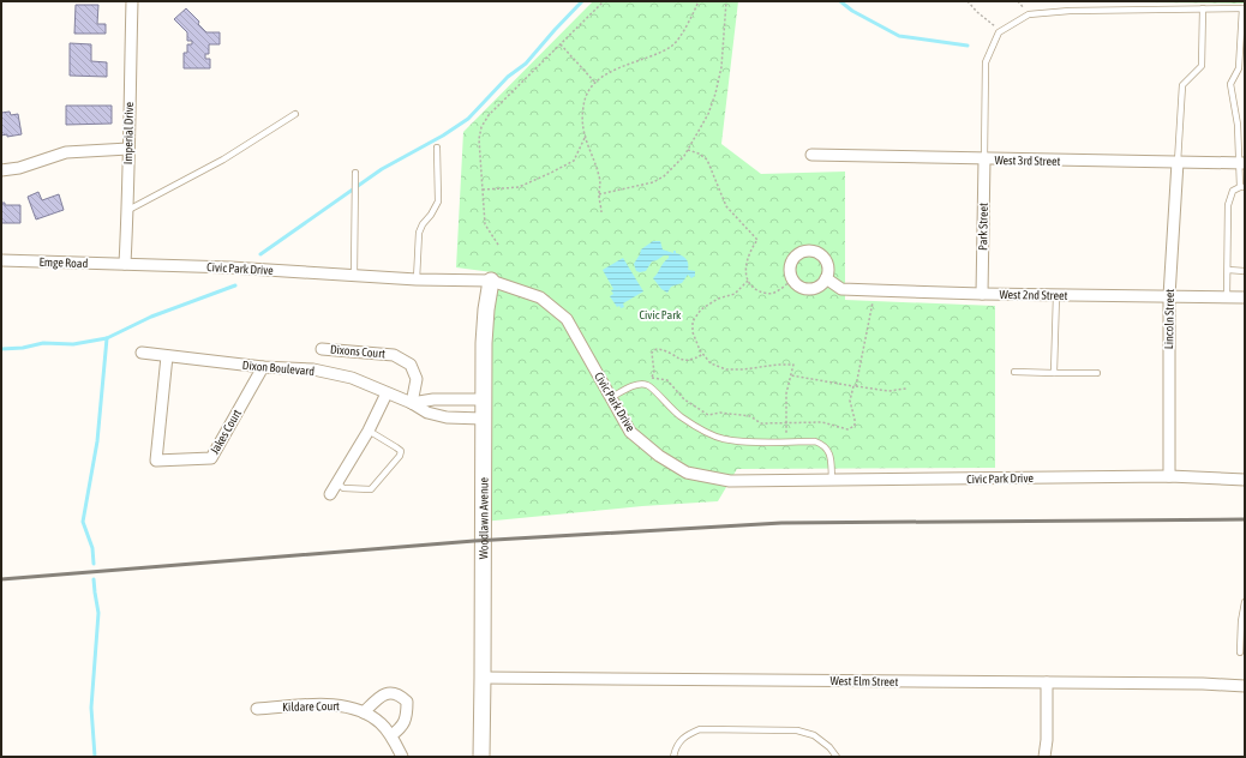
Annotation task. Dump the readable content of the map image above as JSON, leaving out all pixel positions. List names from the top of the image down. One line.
{"streets":{"street":["Imperial Drive","West 3rd Street","Park Street","Emge Road","Civic Park Drive","West 2nd Street","Lincoln Street","Dixons Court","Dixon Boulevard","Jakes Court","Woodlawn Avenue","West Elm Street","Kildare Court"]},"crossings":[["Imperial Drive","Emge Road"],["Imperial Drive","Civic Park Drive"],["West 3rd Street","Park Street"],["West 3rd Street","Lincoln Street"],["Park Street","West 2nd Street"],["Emge Road","Civic Park Drive"],["Civic Park Drive","Lincoln Street"],["Civic Park Drive","Woodlawn Avenue"],["West 2nd Street","Lincoln Street"],["Dixons Court","Dixon Boulevard"],["Dixon Boulevard","Jakes Court"],["Dixon Boulevard","Woodlawn Avenue"],["Woodlawn Avenue","West Elm Street"]],"parks":["Civic Park"]}
